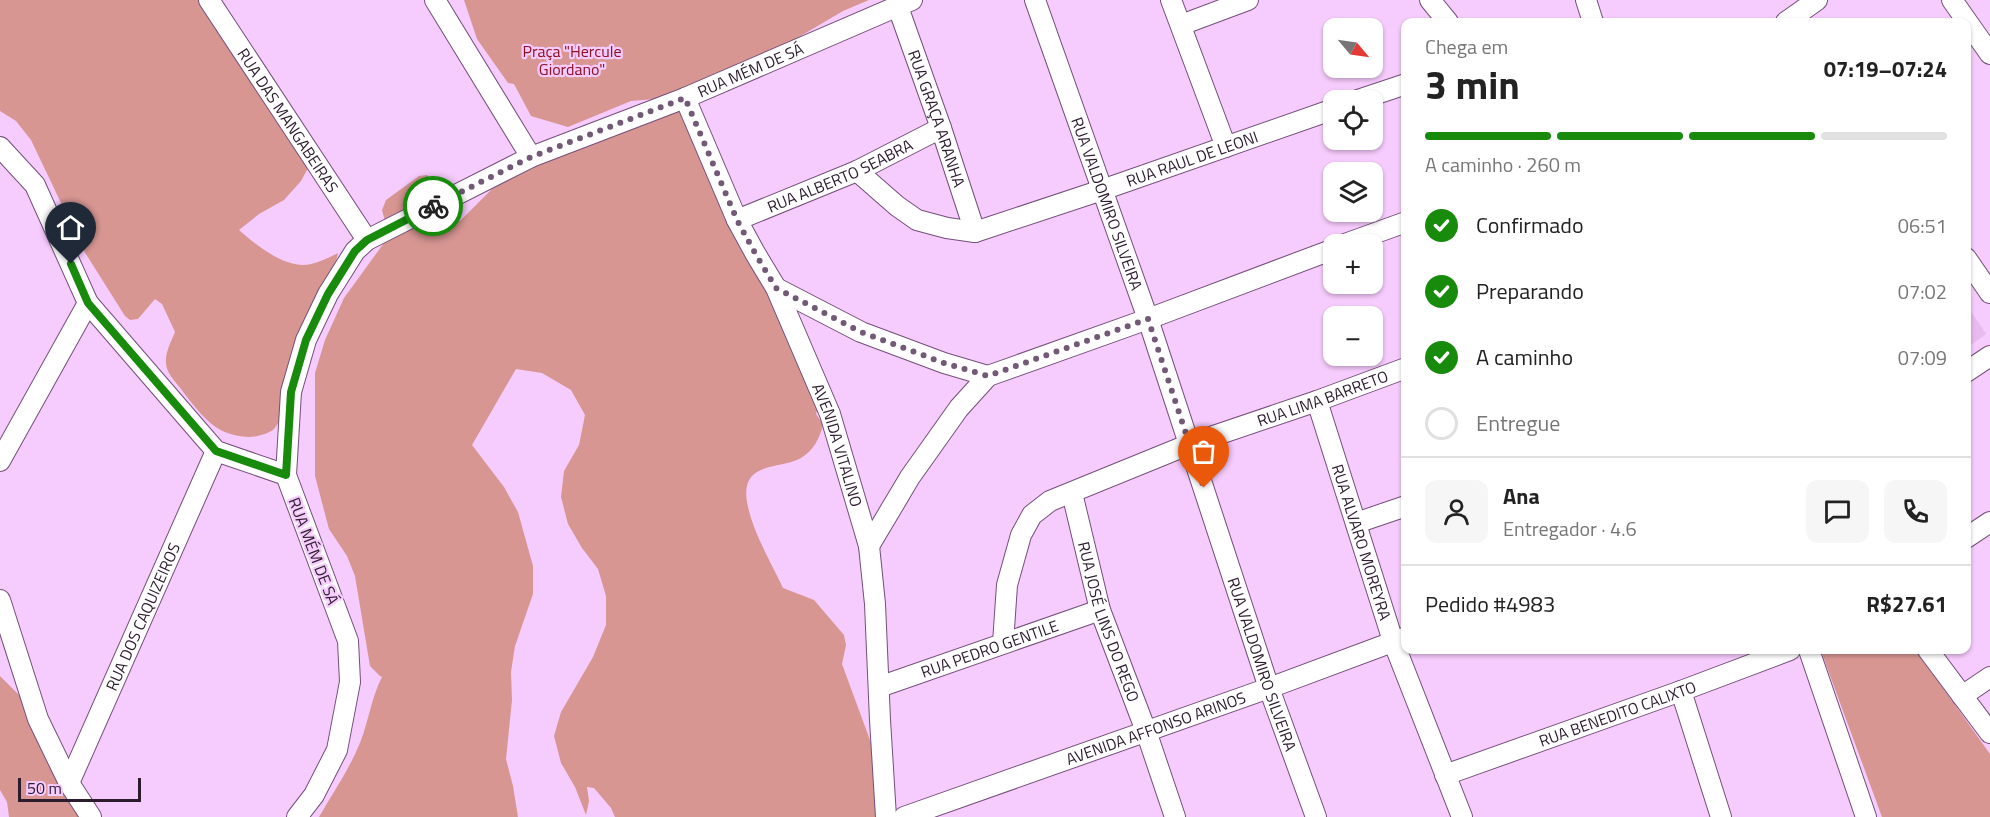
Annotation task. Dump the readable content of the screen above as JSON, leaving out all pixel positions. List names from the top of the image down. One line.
{"streets":{"street":["RUA MÉM DE SÁ","RUA GRAÇA ARANHA","RUA DAS MANGABEIRAS","RUA RAUL DE LEONI","RUA ALBERTO SEABRA","RUA VALDOMIRO SILVEIRA","RUA LIMA BARRETO","AVENIDA VITALINO","RUA ALVARO MOREYRA","RUA DOS CAQUIZEIROS","RUA JOSÉ LINS DO REGO","RUA PEDRO GENTILE","RUA BENEDITO CALIXTO","AVENIDA AFFONSO ARINOS"]},"crossings":[["RUA MÉM DE SÁ","RUA GRAÇA ARANHA"],["RUA MÉM DE SÁ","RUA DAS MANGABEIRAS"],["RUA MÉM DE SÁ","AVENIDA VITALINO"],["RUA GRAÇA ARANHA","RUA RAUL DE LEONI"],["RUA GRAÇA ARANHA","RUA ALBERTO SEABRA"],["RUA RAUL DE LEONI","RUA ALBERTO SEABRA"],["RUA RAUL DE LEONI","RUA VALDOMIRO SILVEIRA"],["RUA ALBERTO SEABRA","AVENIDA VITALINO"],["RUA VALDOMIRO SILVEIRA","RUA LIMA BARRETO"],["RUA VALDOMIRO SILVEIRA","AVENIDA AFFONSO ARINOS"],["RUA LIMA BARRETO","RUA ALVARO MOREYRA"],["RUA LIMA BARRETO","RUA JOSÉ LINS DO REGO"],["RUA LIMA BARRETO","RUA PEDRO GENTILE"],["AVENIDA VITALINO","RUA PEDRO GENTILE"],["RUA ALVARO MOREYRA","RUA BENEDITO CALIXTO"],["RUA ALVARO MOREYRA","AVENIDA AFFONSO ARINOS"],["RUA JOSÉ LINS DO REGO","RUA PEDRO GENTILE"],["RUA JOSÉ LINS DO REGO","AVENIDA AFFONSO ARINOS"]],"parks":["Praça \"Hercule Giordano\""],"scale_bar":"50 m","north":"bottom right","page":{"map_buttons":["+","−"],"heading":["3 min","Chega em","07:19–07:24"],"panel":["Ana","Entregador · 4.6","Pedido #4983","R$27.61"],"bar":"A caminho · 260 m","list":[["Confirmado","06:51"],["Preparando","07:02"],["A caminho","07:09"],"Entregue"],"scale":"50 m"}}
